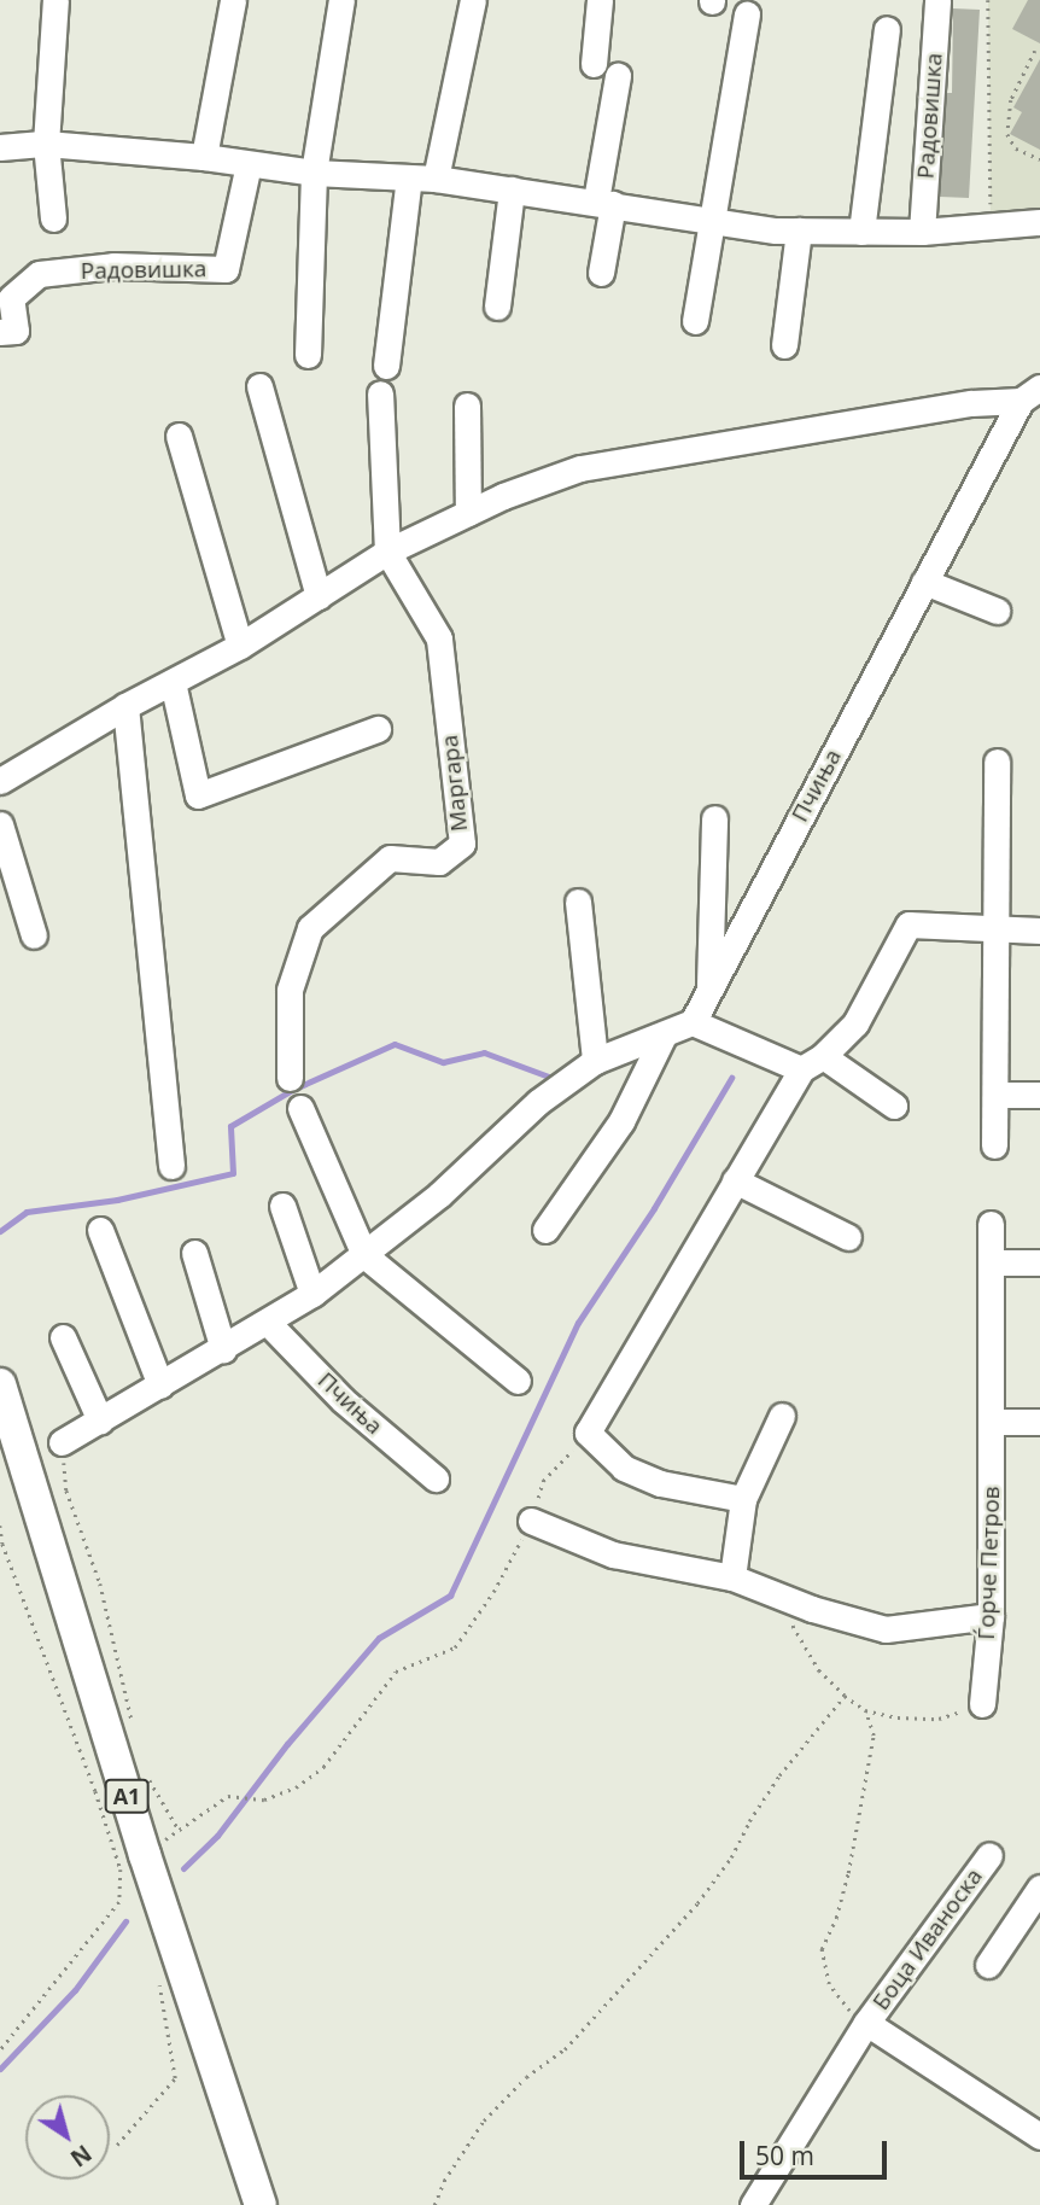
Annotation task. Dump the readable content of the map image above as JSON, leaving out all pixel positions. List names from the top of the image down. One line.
{"streets":{"main road":["A1"],"street":["Радовишка","Маргара","Пчиња","Ѓорче Петров","Боца Иваноска"]},"scale_bar":"50 m","north":"bottom right"}
